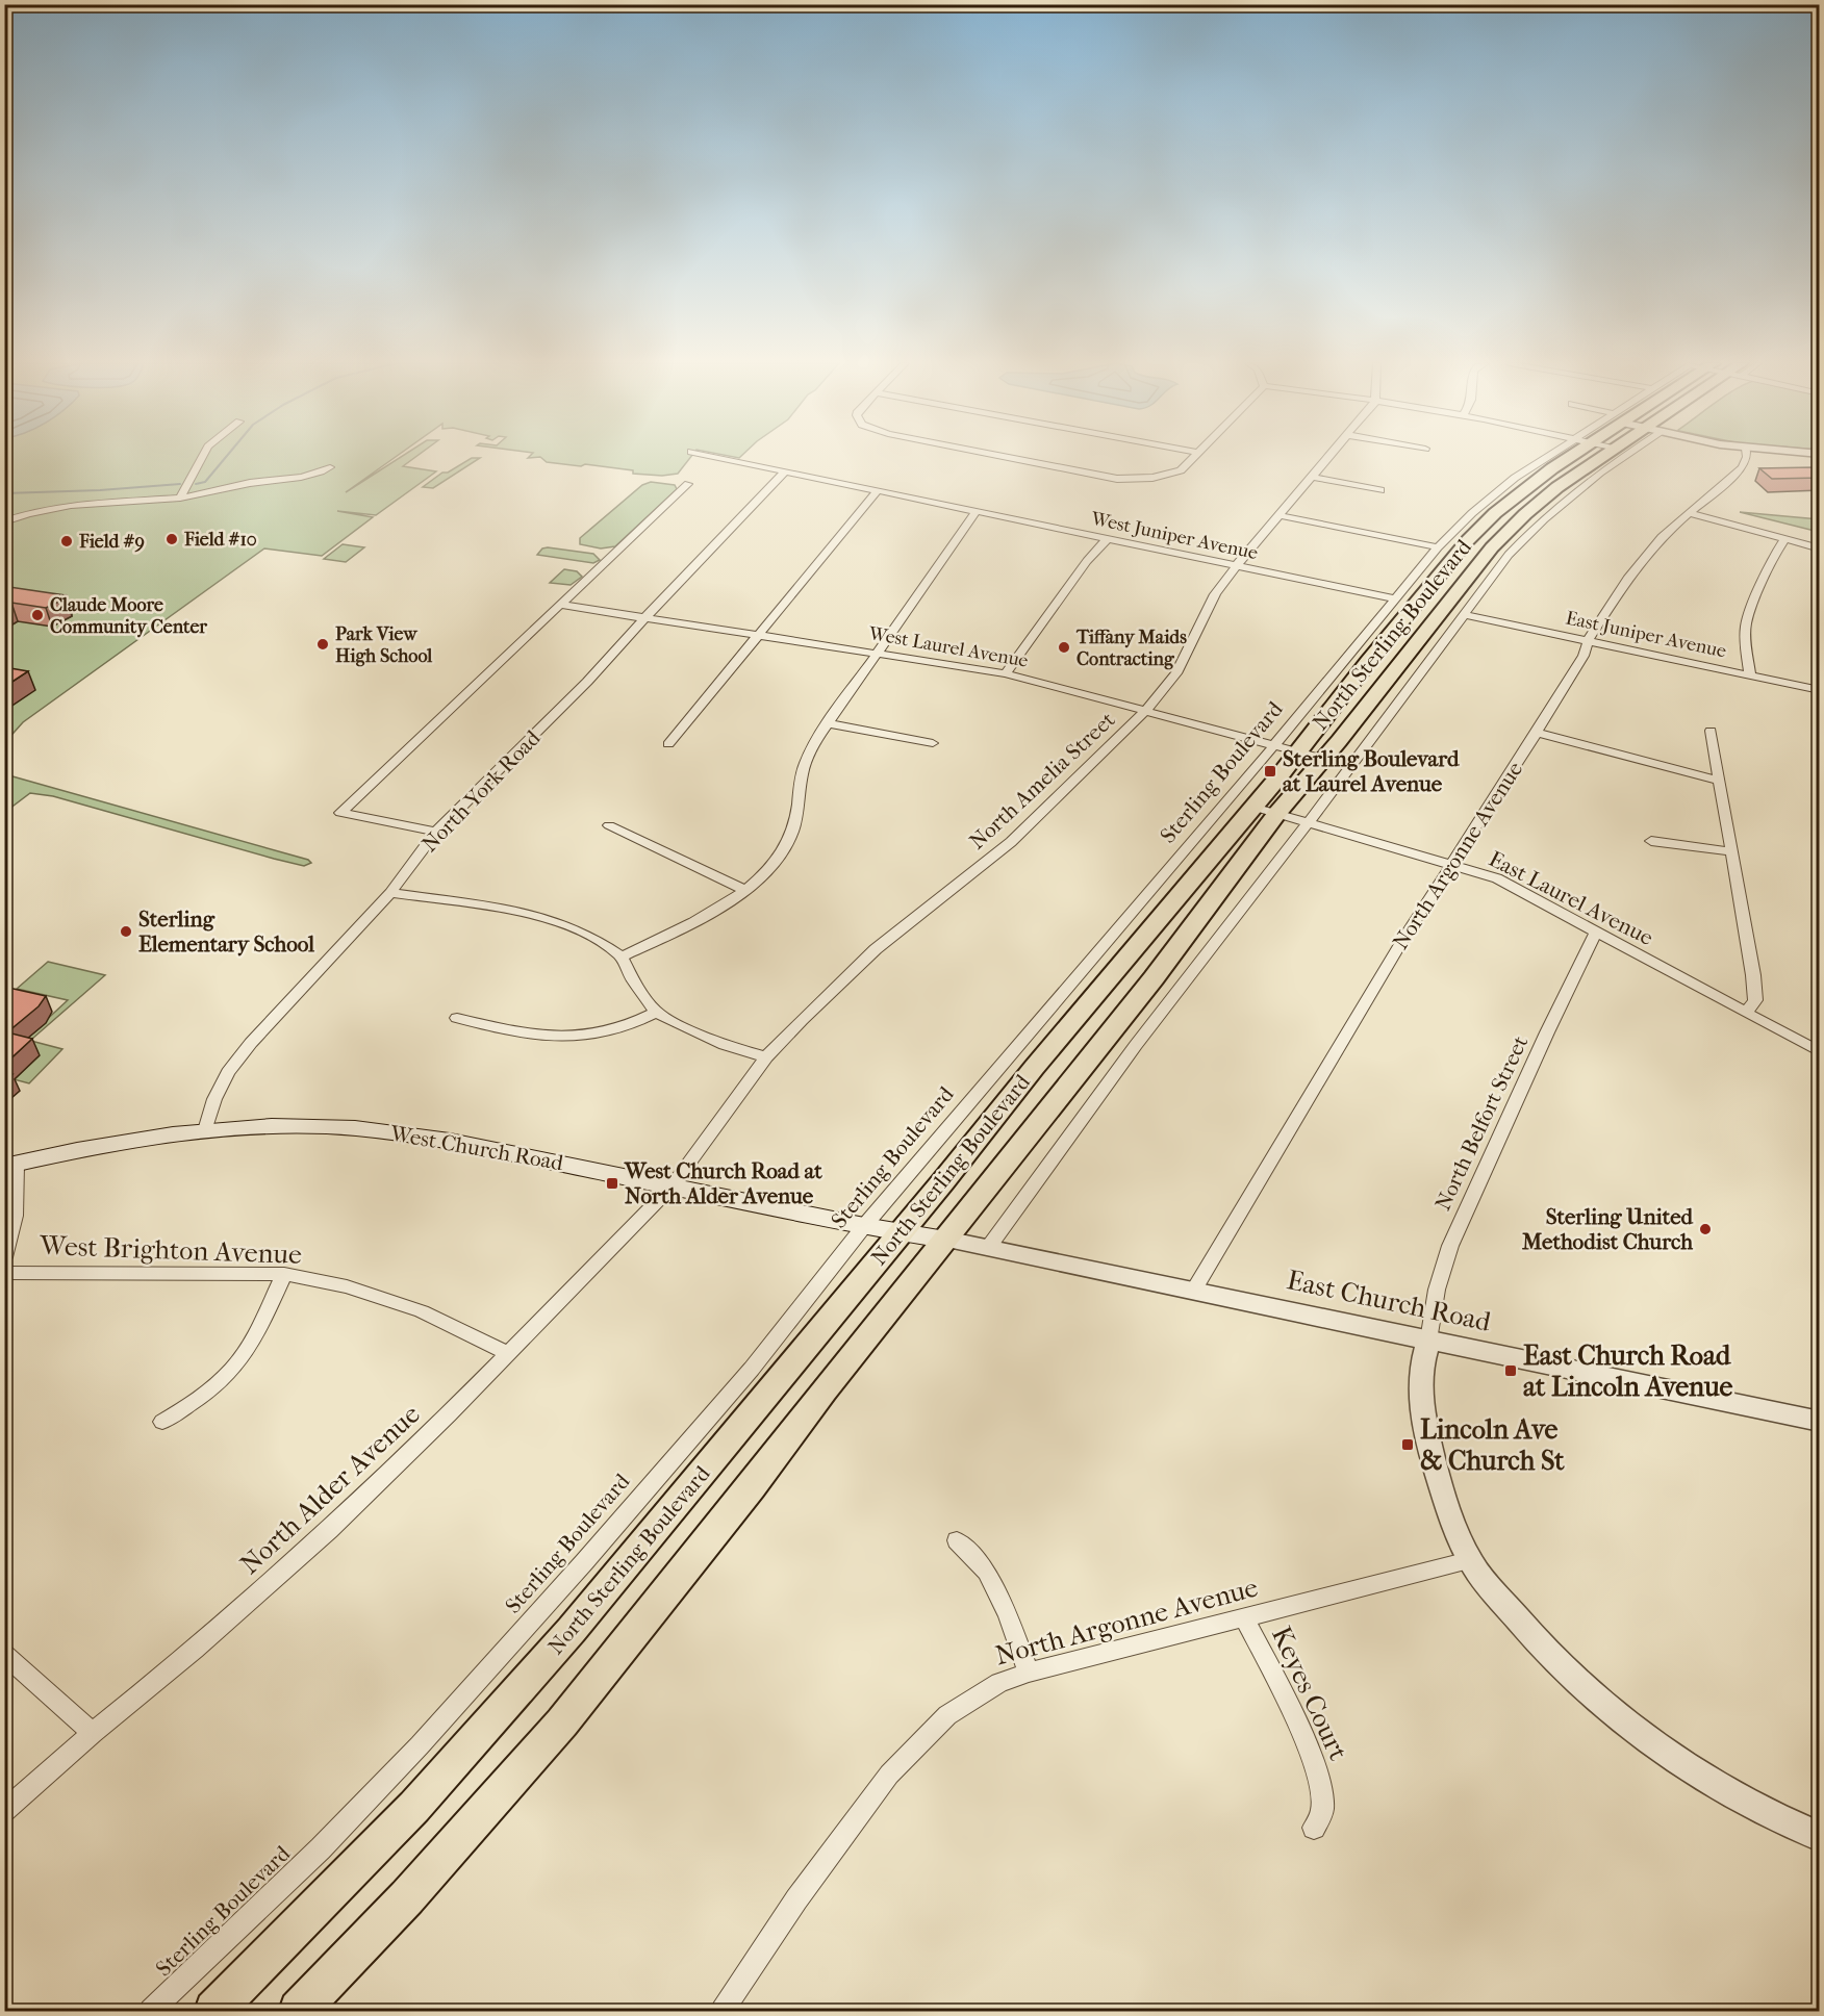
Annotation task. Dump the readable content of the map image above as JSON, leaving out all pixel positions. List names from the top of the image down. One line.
{"streets":{"main road":["North Sterling Boulevard","West Church Road"],"street":["West Juniper Avenue","East Juniper Avenue","West Laurel Avenue","Sterling Boulevard","North Amelia Street","North York Road","North Argonne Avenue","East Laurel Avenue","North Belfort Street","West Brighton Avenue","East Church Road","North Alder Avenue","Keyes Court"]},"crossings":[["West Juniper Avenue","Sterling Boulevard"],["West Juniper Avenue","North Amelia Street"],["West Juniper Avenue","North York Road"],["North Sterling Boulevard","West Laurel Avenue"],["North Sterling Boulevard","East Laurel Avenue"],["North Sterling Boulevard","West Church Road"],["North Sterling Boulevard","East Church Road"],["East Juniper Avenue","North Argonne Avenue"],["West Laurel Avenue","Sterling Boulevard"],["West Laurel Avenue","North Amelia Street"],["West Laurel Avenue","North York Road"],["Sterling Boulevard","West Church Road"],["North Amelia Street","West Church Road"],["North Amelia Street","North Alder Avenue"],["North York Road","West Church Road"],["North Argonne Avenue","East Laurel Avenue"],["North Argonne Avenue","East Church Road"],["North Argonne Avenue","Keyes Court"],["East Laurel Avenue","North Belfort Street"],["North Belfort Street","East Church Road"],["West Church Road","East Church Road"],["West Church Road","North Alder Avenue"],["West Brighton Avenue","North Alder Avenue"]],"places":{"other":["Field #10","Field #9","Claude Moore Community Center","Park View High School","Tiffany Maids Contracting","Sterling Elementary School","Sterling United Methodist Church"],"transit":["Sterling Boulevard at Laurel Avenue","West Church Road at North Alder Avenue","East Church Road at Lincoln Avenue","Lincoln Ave & Church St"]}}
